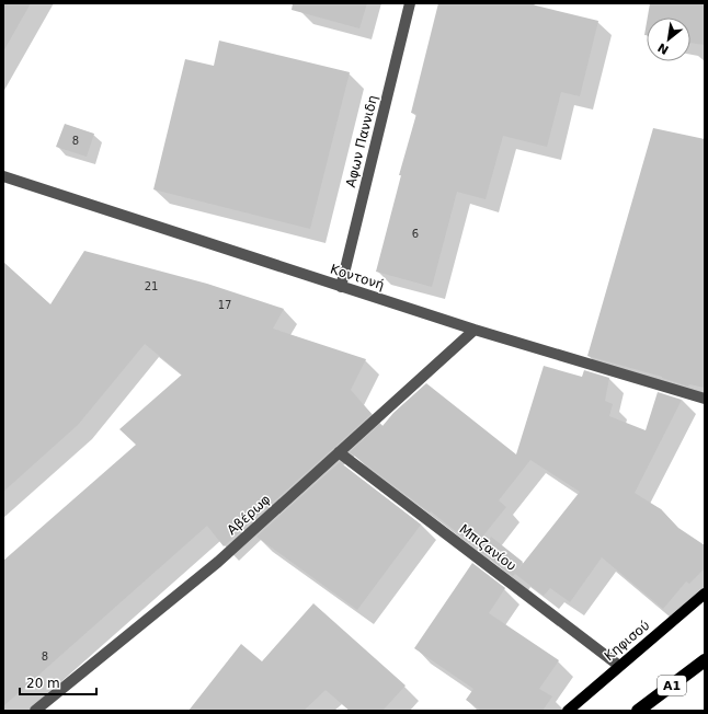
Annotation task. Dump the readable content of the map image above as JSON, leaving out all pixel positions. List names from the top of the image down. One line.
{"streets":{"highway":["Α1"],"main road":["Κηφισού"],"street":["Αφων Παννιδη","Κοντονή","Αβέρωφ","Μπιζανίου"]},"crossings":[["Αφων Παννιδη","Κοντονή"],["Κοντονή","Αβέρωφ"],["Αβέρωφ","Μπιζανίου"],["Μπιζανίου","Κηφισού"]],"house_numbers":["8","6","21","17","8"],"scale_bar":"20 m","north":"bottom left"}
